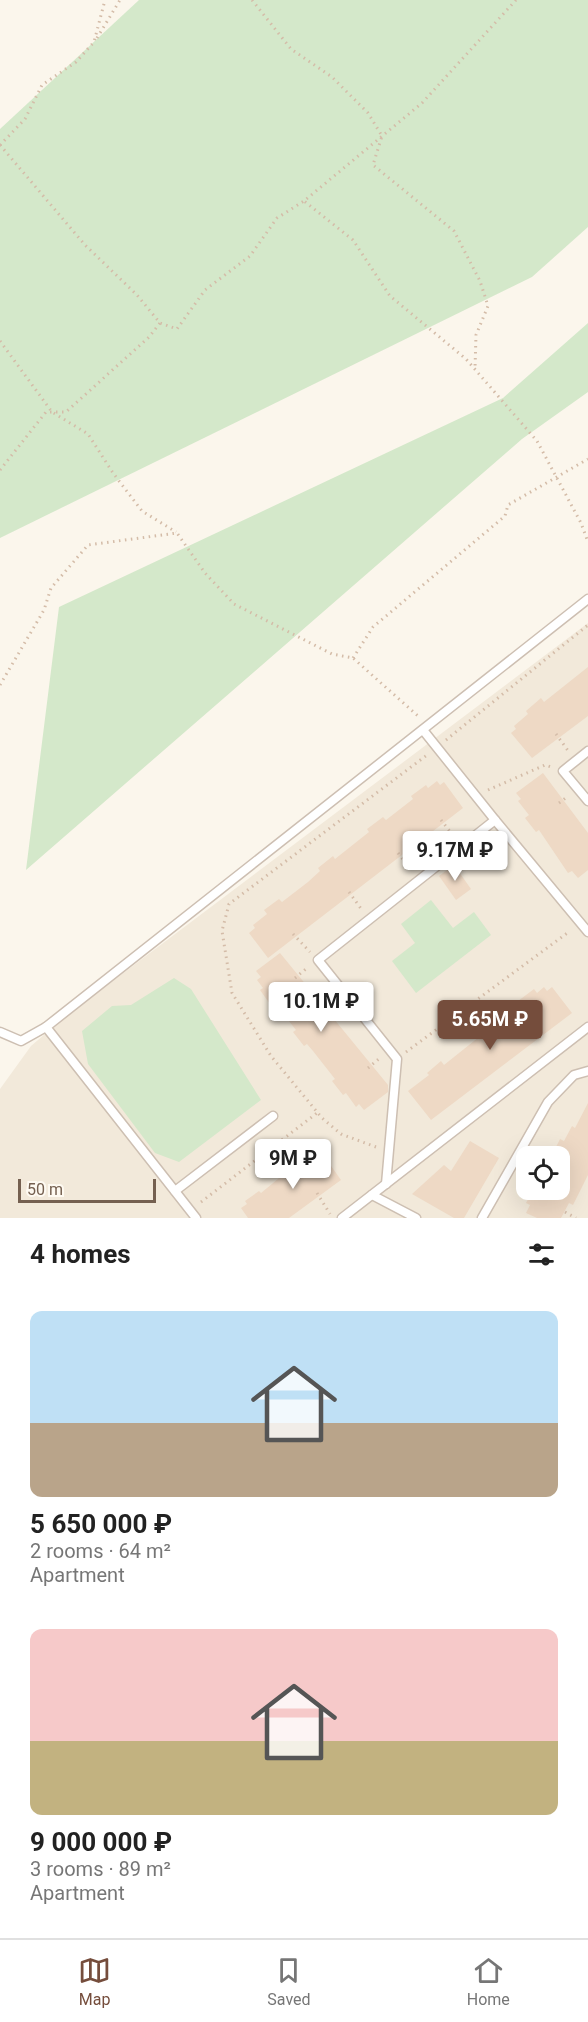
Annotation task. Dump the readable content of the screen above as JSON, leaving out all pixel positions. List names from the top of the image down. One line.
{"scale_bar":"50 m","page":{"price":["9.17M ₽","10.1M ₽","5.65M ₽","9M ₽"],"scale":"50 m","heading":"4 homes","list":[{"name":"5 650 000 ₽","note":"2 rooms · 64 m² · Apartment"},{"name":"9 000 000 ₽","note":"3 rooms · 89 m² · Apartment"}],"tabs":["Map","Saved","Home"]}}
